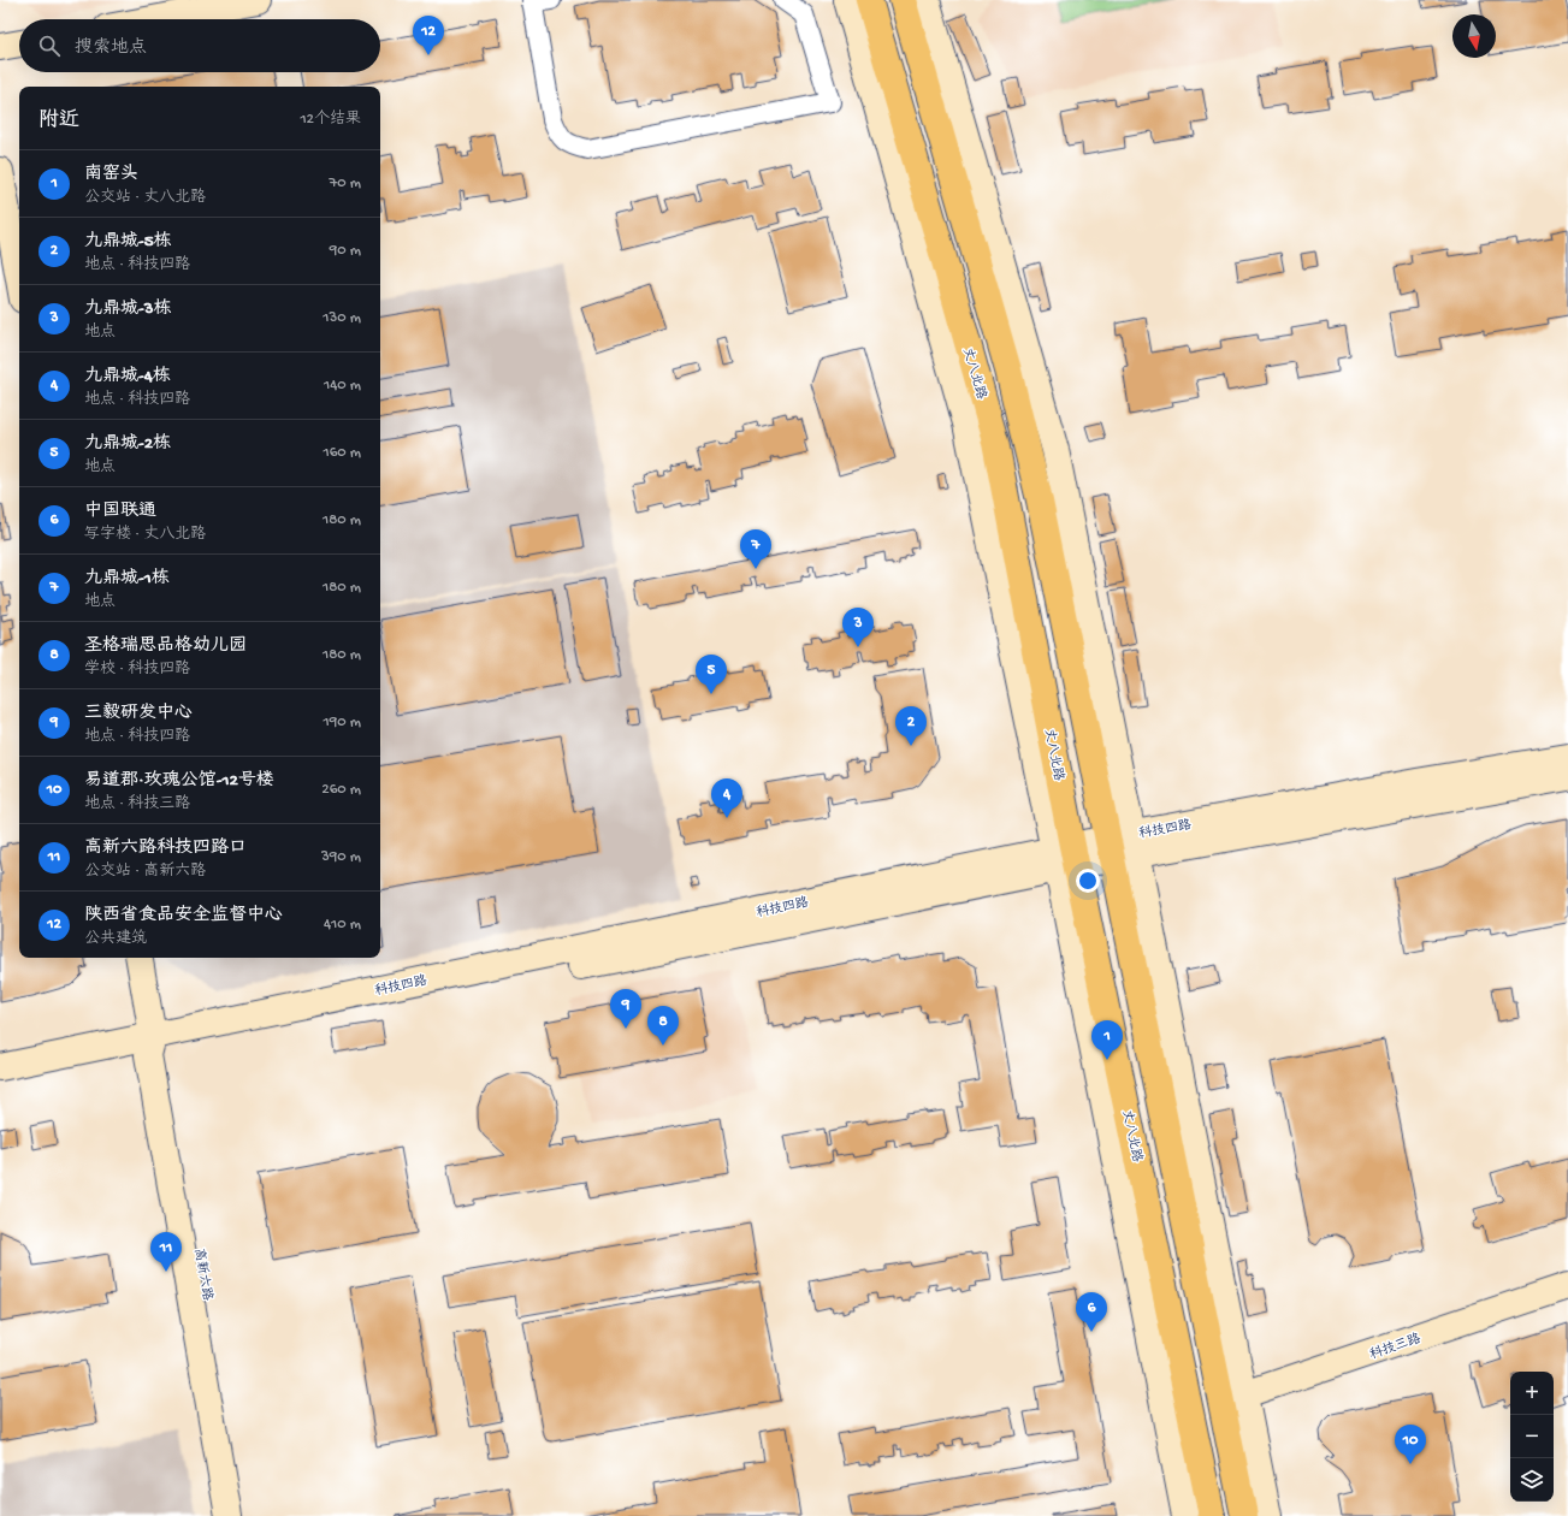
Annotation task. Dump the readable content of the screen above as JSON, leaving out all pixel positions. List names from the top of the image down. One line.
{"streets":{"main road":["丈八北路"],"street":["科技四路","高新六路","科技三路"]},"crossings":[["丈八北路","科技四路"],["科技四路","高新六路"]],"north":"bottom","page":{"pins":["12","7","3","5","2","4","9","8","1","11","6","10"],"search":"搜索地点","heading":["附近","12个结果"],"list":[{"mark":"1","name":"南窑头","note":"公交站 · 丈八北路","value":"70 m"},{"mark":"2","name":"九鼎城-5栋","note":"地点 · 科技四路","value":"90 m"},{"mark":"3","name":"九鼎城-3栋","note":"地点","value":"130 m"},{"mark":"4","name":"九鼎城-4栋","note":"地点 · 科技四路","value":"140 m"},{"mark":"5","name":"九鼎城-2栋","note":"地点","value":"160 m"},{"mark":"6","name":"中国联通","note":"写字楼 · 丈八北路","value":"180 m"},{"mark":"7","name":"九鼎城-1栋","note":"地点","value":"180 m"},{"mark":"8","name":"圣格瑞思品格幼儿园","note":"学校 · 科技四路","value":"180 m"},{"mark":"9","name":"三毅研发中心","note":"地点 · 科技四路","value":"190 m"},{"mark":"10","name":"易道郡·玫瑰公馆-12号楼","note":"地点 · 科技三路","value":"260 m"},{"mark":"11","name":"高新六路科技四路口","note":"公交站 · 高新六路","value":"390 m"},{"mark":"12","name":"陕西省食品安全监督中心","note":"公共建筑","value":"410 m"}],"map_buttons":["+","−"]}}
